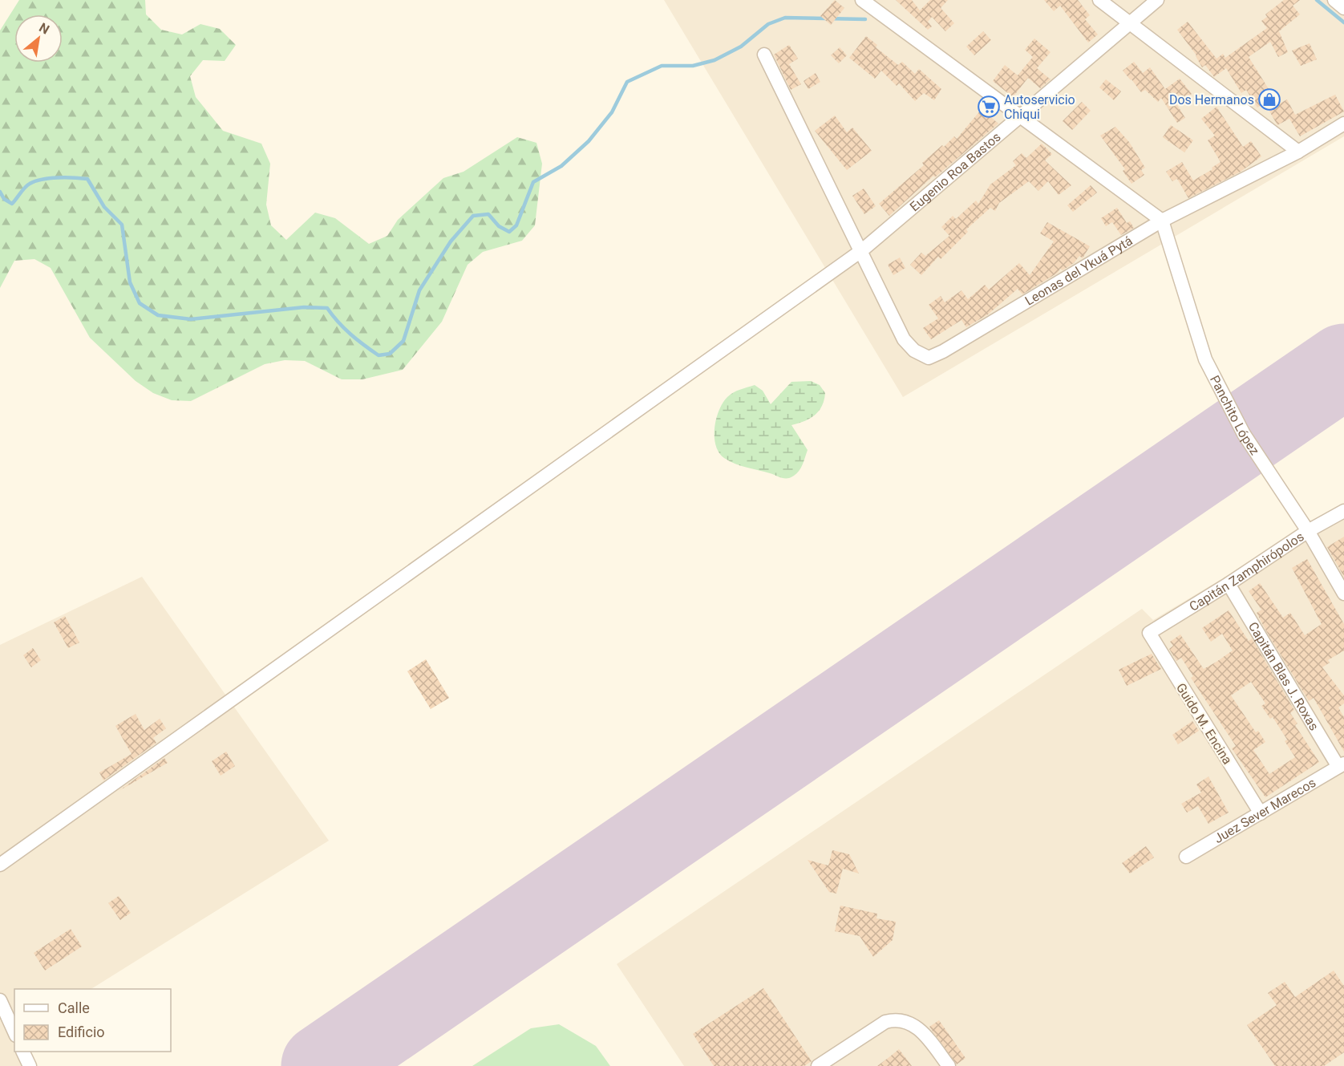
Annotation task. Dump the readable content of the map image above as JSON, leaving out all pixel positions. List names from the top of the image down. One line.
{"streets":{"street":["Eugenio Roa Bastos","Leonas del Ykuá Pytá","Panchito López","Capitán Zamphirópolos","Capitán Blas J. Roxas","Guido M. Encina","Juez Sever Marecos"]},"crossings":[["Eugenio Roa Bastos","Leonas del Ykuá Pytá"],["Leonas del Ykuá Pytá","Panchito López"],["Panchito López","Capitán Zamphirópolos"],["Capitán Zamphirópolos","Capitán Blas J. Roxas"],["Capitán Zamphirópolos","Guido M. Encina"],["Capitán Blas J. Roxas","Juez Sever Marecos"],["Guido M. Encina","Juez Sever Marecos"]],"places":{"shop":["Dos Hermanos"],"supermarket":["Autoservicio Chiqui"]},"legend":["Calle","Edificio"],"north":"top right"}
